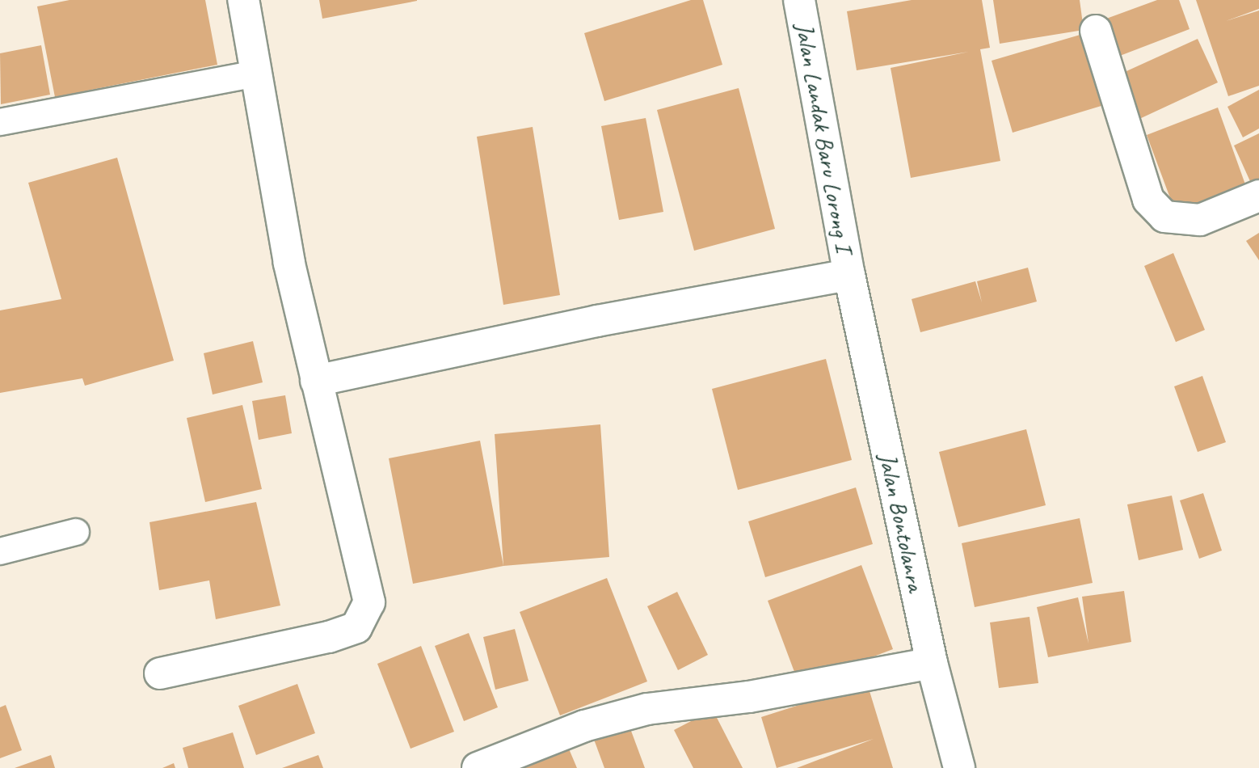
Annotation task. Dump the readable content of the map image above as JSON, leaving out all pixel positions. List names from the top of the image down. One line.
{"streets":{"street":["Jalan Landak Baru Lorong I","Jalan Bontolanra"]},"crossings":[["Jalan Landak Baru Lorong I","Jalan Bontolanra"]]}
